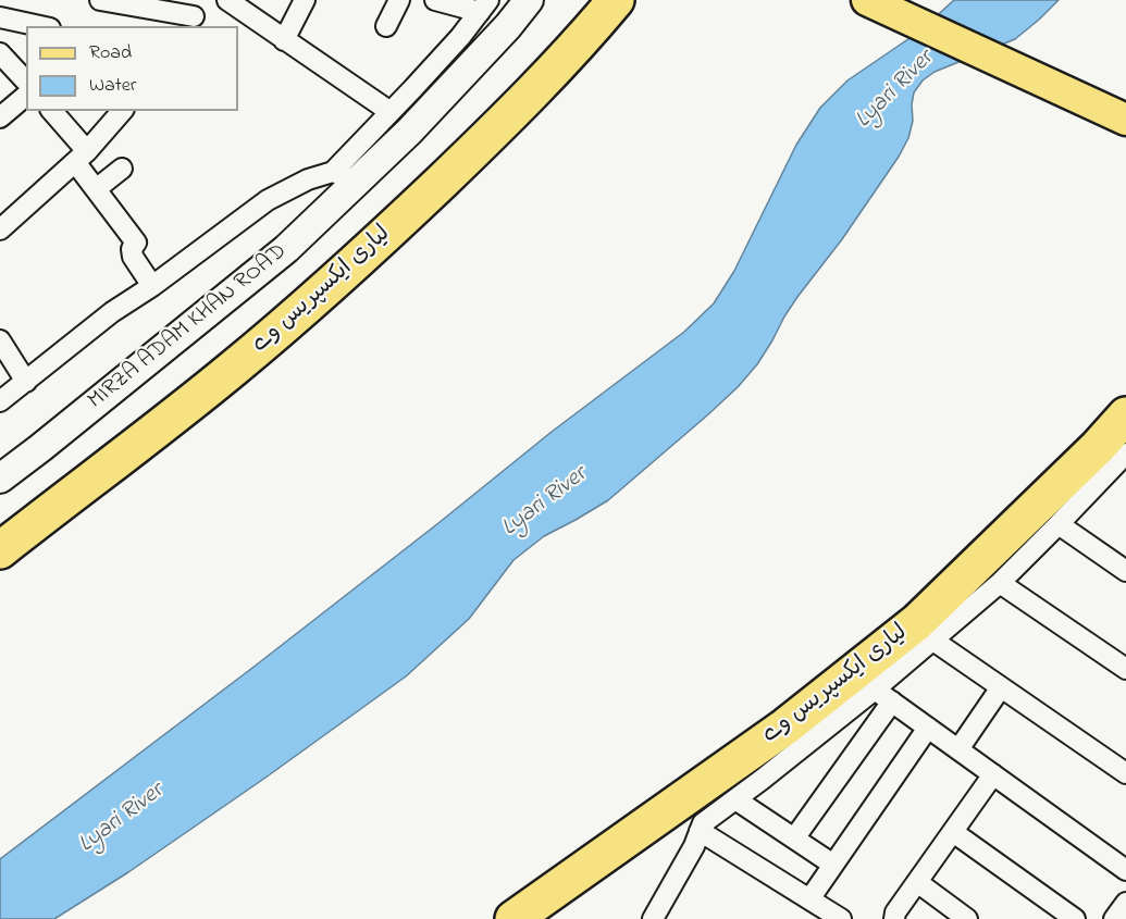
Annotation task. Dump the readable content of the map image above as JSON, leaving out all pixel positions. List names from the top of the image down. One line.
{"streets":{"highway":["لیاری ایکسپریس وے"],"main road":["MIRZA ADAM KHAN ROAD"]},"water":["Lyari River"],"legend":["Road","Water"]}
